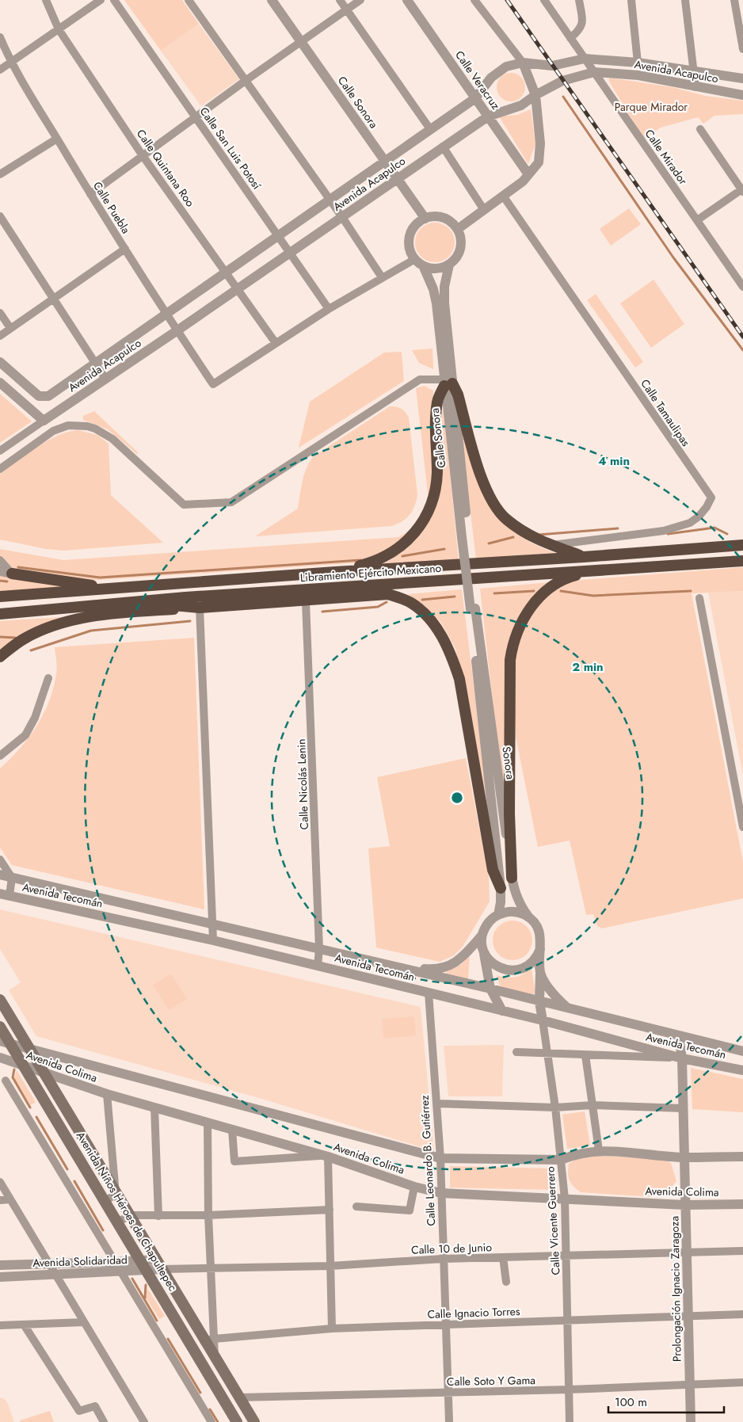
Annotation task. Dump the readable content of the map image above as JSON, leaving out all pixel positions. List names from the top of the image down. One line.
{"streets":{"highway":["Libramiento Ejército Mexicano"],"main road":["Avenida Niños Héroes de Chapultepec"],"street":["Avenida Acapulco","Calle Veracruz","Calle Sonora","Calle San Luis Potosí","Calle Mirador","Calle Quintana Roo","Calle Puebla","Calle Tamaulipas","Sonora","Calle Nicolás Lenin","Avenida Tecomán","Avenida Colima","Calle Leonardo B. Gutiérrez","Calle Vicente Guerrero","Calle 10 de Junio","Avenida Solidaridad","Prolongación Ignacio Zaragoza","Calle Ignacio Torres","Calle Soto Y Gama"]},"crossings":[["Avenida Acapulco","Calle Veracruz"],["Avenida Acapulco","Calle Sonora"],["Avenida Acapulco","Calle San Luis Potosí"],["Avenida Acapulco","Calle Mirador"],["Avenida Acapulco","Calle Quintana Roo"],["Avenida Acapulco","Calle Puebla"],["Calle Sonora","Sonora"],["Calle Quintana Roo","Calle Puebla"],["Sonora","Avenida Tecomán"],["Sonora","Calle Vicente Guerrero"],["Calle Nicolás Lenin","Avenida Tecomán"],["Avenida Tecomán","Calle Leonardo B. Gutiérrez"],["Avenida Tecomán","Calle Vicente Guerrero"],["Avenida Tecomán","Prolongación Ignacio Zaragoza"],["Avenida Colima","Calle Leonardo B. Gutiérrez"],["Avenida Colima","Avenida Niños Héroes de Chapultepec"],["Avenida Colima","Calle Vicente Guerrero"],["Avenida Colima","Prolongación Ignacio Zaragoza"],["Calle Leonardo B. Gutiérrez","Calle 10 de Junio"],["Calle Leonardo B. Gutiérrez","Calle Ignacio Torres"],["Calle Leonardo B. Gutiérrez","Calle Soto Y Gama"],["Avenida Niños Héroes de Chapultepec","Calle 10 de Junio"],["Avenida Niños Héroes de Chapultepec","Avenida Solidaridad"],["Avenida Niños Héroes de Chapultepec","Calle Ignacio Torres"],["Avenida Niños Héroes de Chapultepec","Calle Soto Y Gama"],["Calle Vicente Guerrero","Calle 10 de Junio"],["Calle Vicente Guerrero","Calle Ignacio Torres"],["Calle Vicente Guerrero","Calle Soto Y Gama"],["Calle 10 de Junio","Avenida Solidaridad"],["Calle 10 de Junio","Prolongación Ignacio Zaragoza"],["Prolongación Ignacio Zaragoza","Calle Ignacio Torres"],["Prolongación Ignacio Zaragoza","Calle Soto Y Gama"]],"parks":["Parque Mirador"],"scale_bar":"100 m","rings":["4 min","2 min"]}
